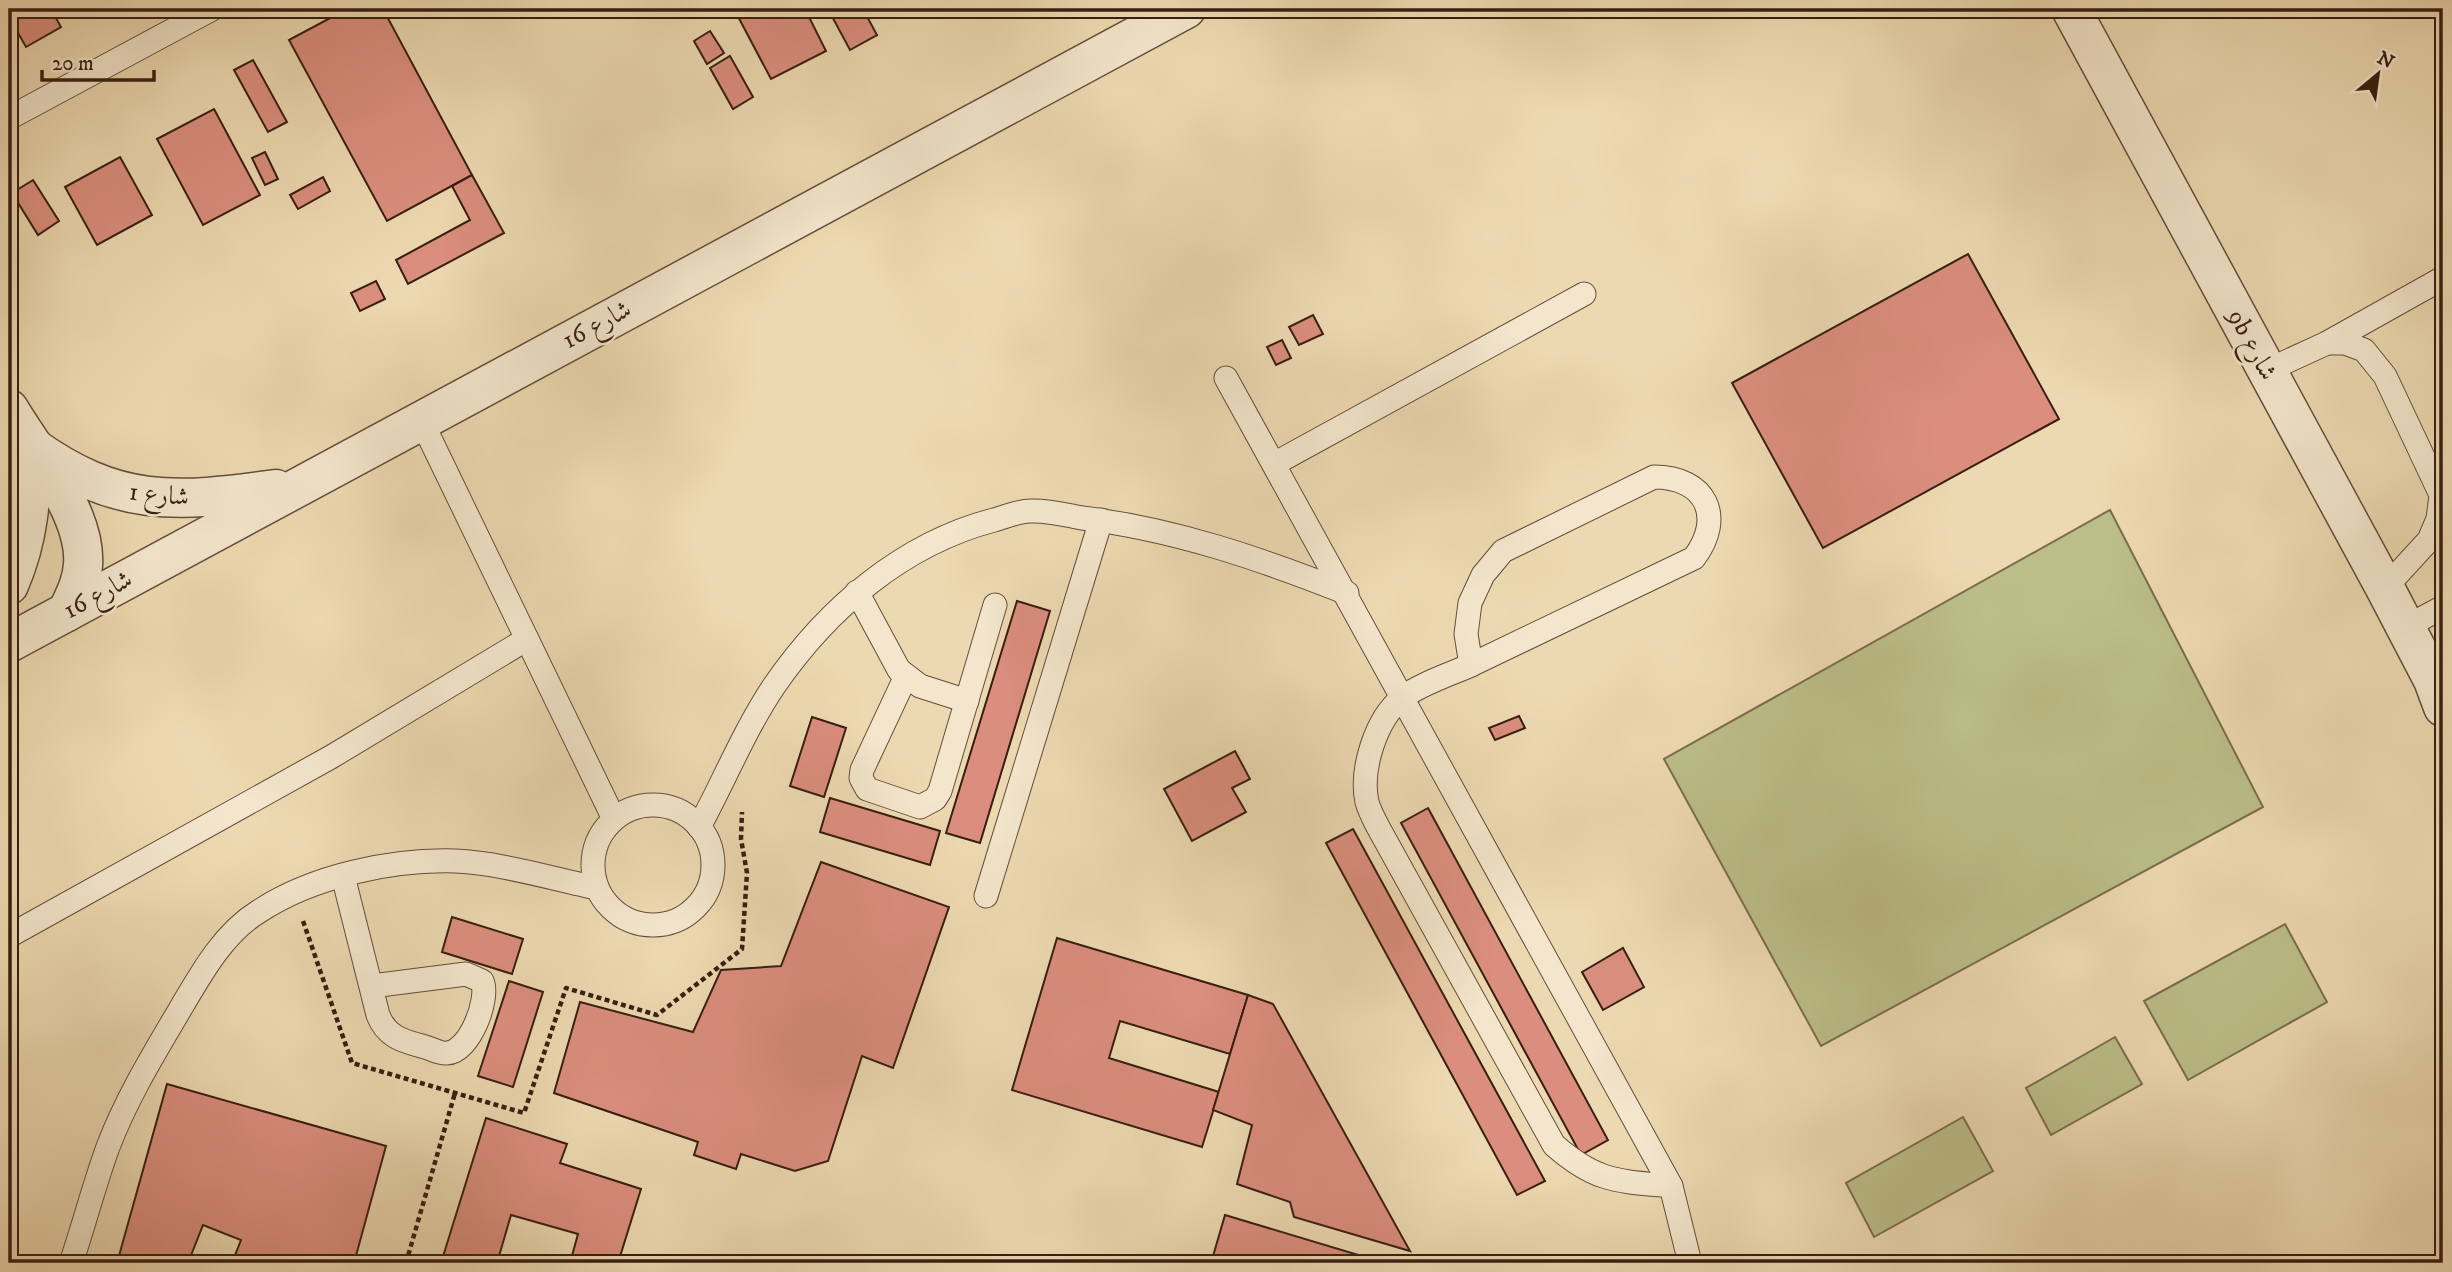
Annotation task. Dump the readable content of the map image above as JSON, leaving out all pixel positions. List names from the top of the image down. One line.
{"streets":{"street":["شارع 16","9b شارع","شارع 1"]},"crossings":[["شارع 16","شارع 1"]],"scale_bar":"20 m","north":"top right"}
